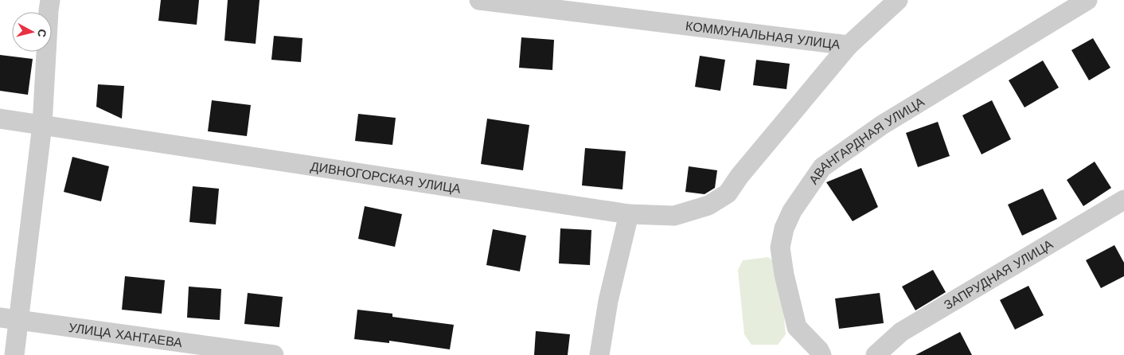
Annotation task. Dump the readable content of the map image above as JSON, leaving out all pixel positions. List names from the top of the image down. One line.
{"streets":{"street":["КОММУНАЛЬНАЯ УЛИЦА","АВАНГАРДНАЯ УЛИЦА","ДИВНОГОРСКАЯ УЛИЦА","ЗАПРУДНАЯ УЛИЦА","УЛИЦА ХАНТАЕВА"]},"crossings":[["КОММУНАЛЬНАЯ УЛИЦА","ДИВНОГОРСКАЯ УЛИЦА"]],"north":"right"}
